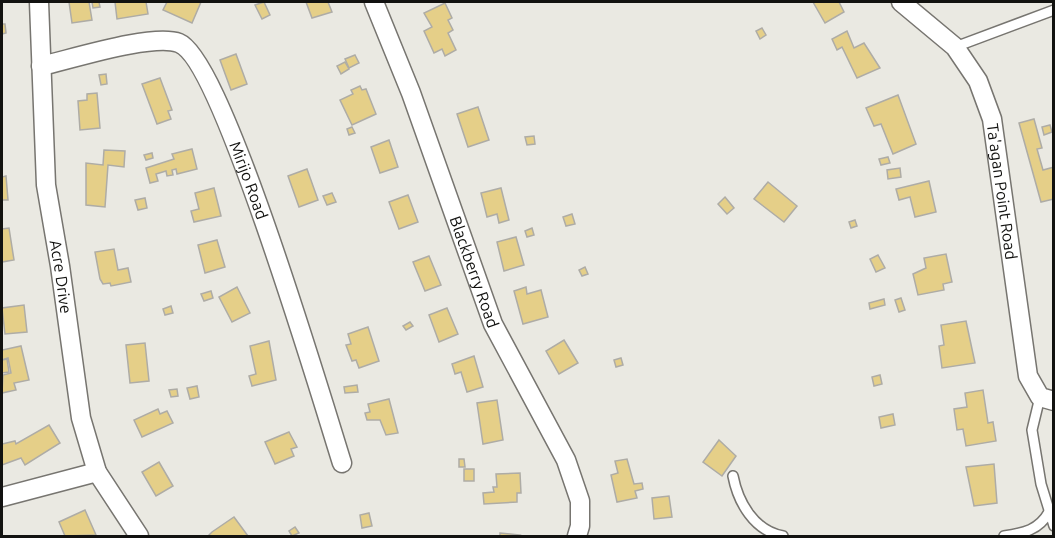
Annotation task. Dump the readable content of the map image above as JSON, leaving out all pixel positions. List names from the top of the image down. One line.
{"streets":{"street":["Mirijo Road","Ta'agan Point Road","Blackberry Road","Acre Drive"]},"crossings":[["Mirijo Road","Acre Drive"]]}
